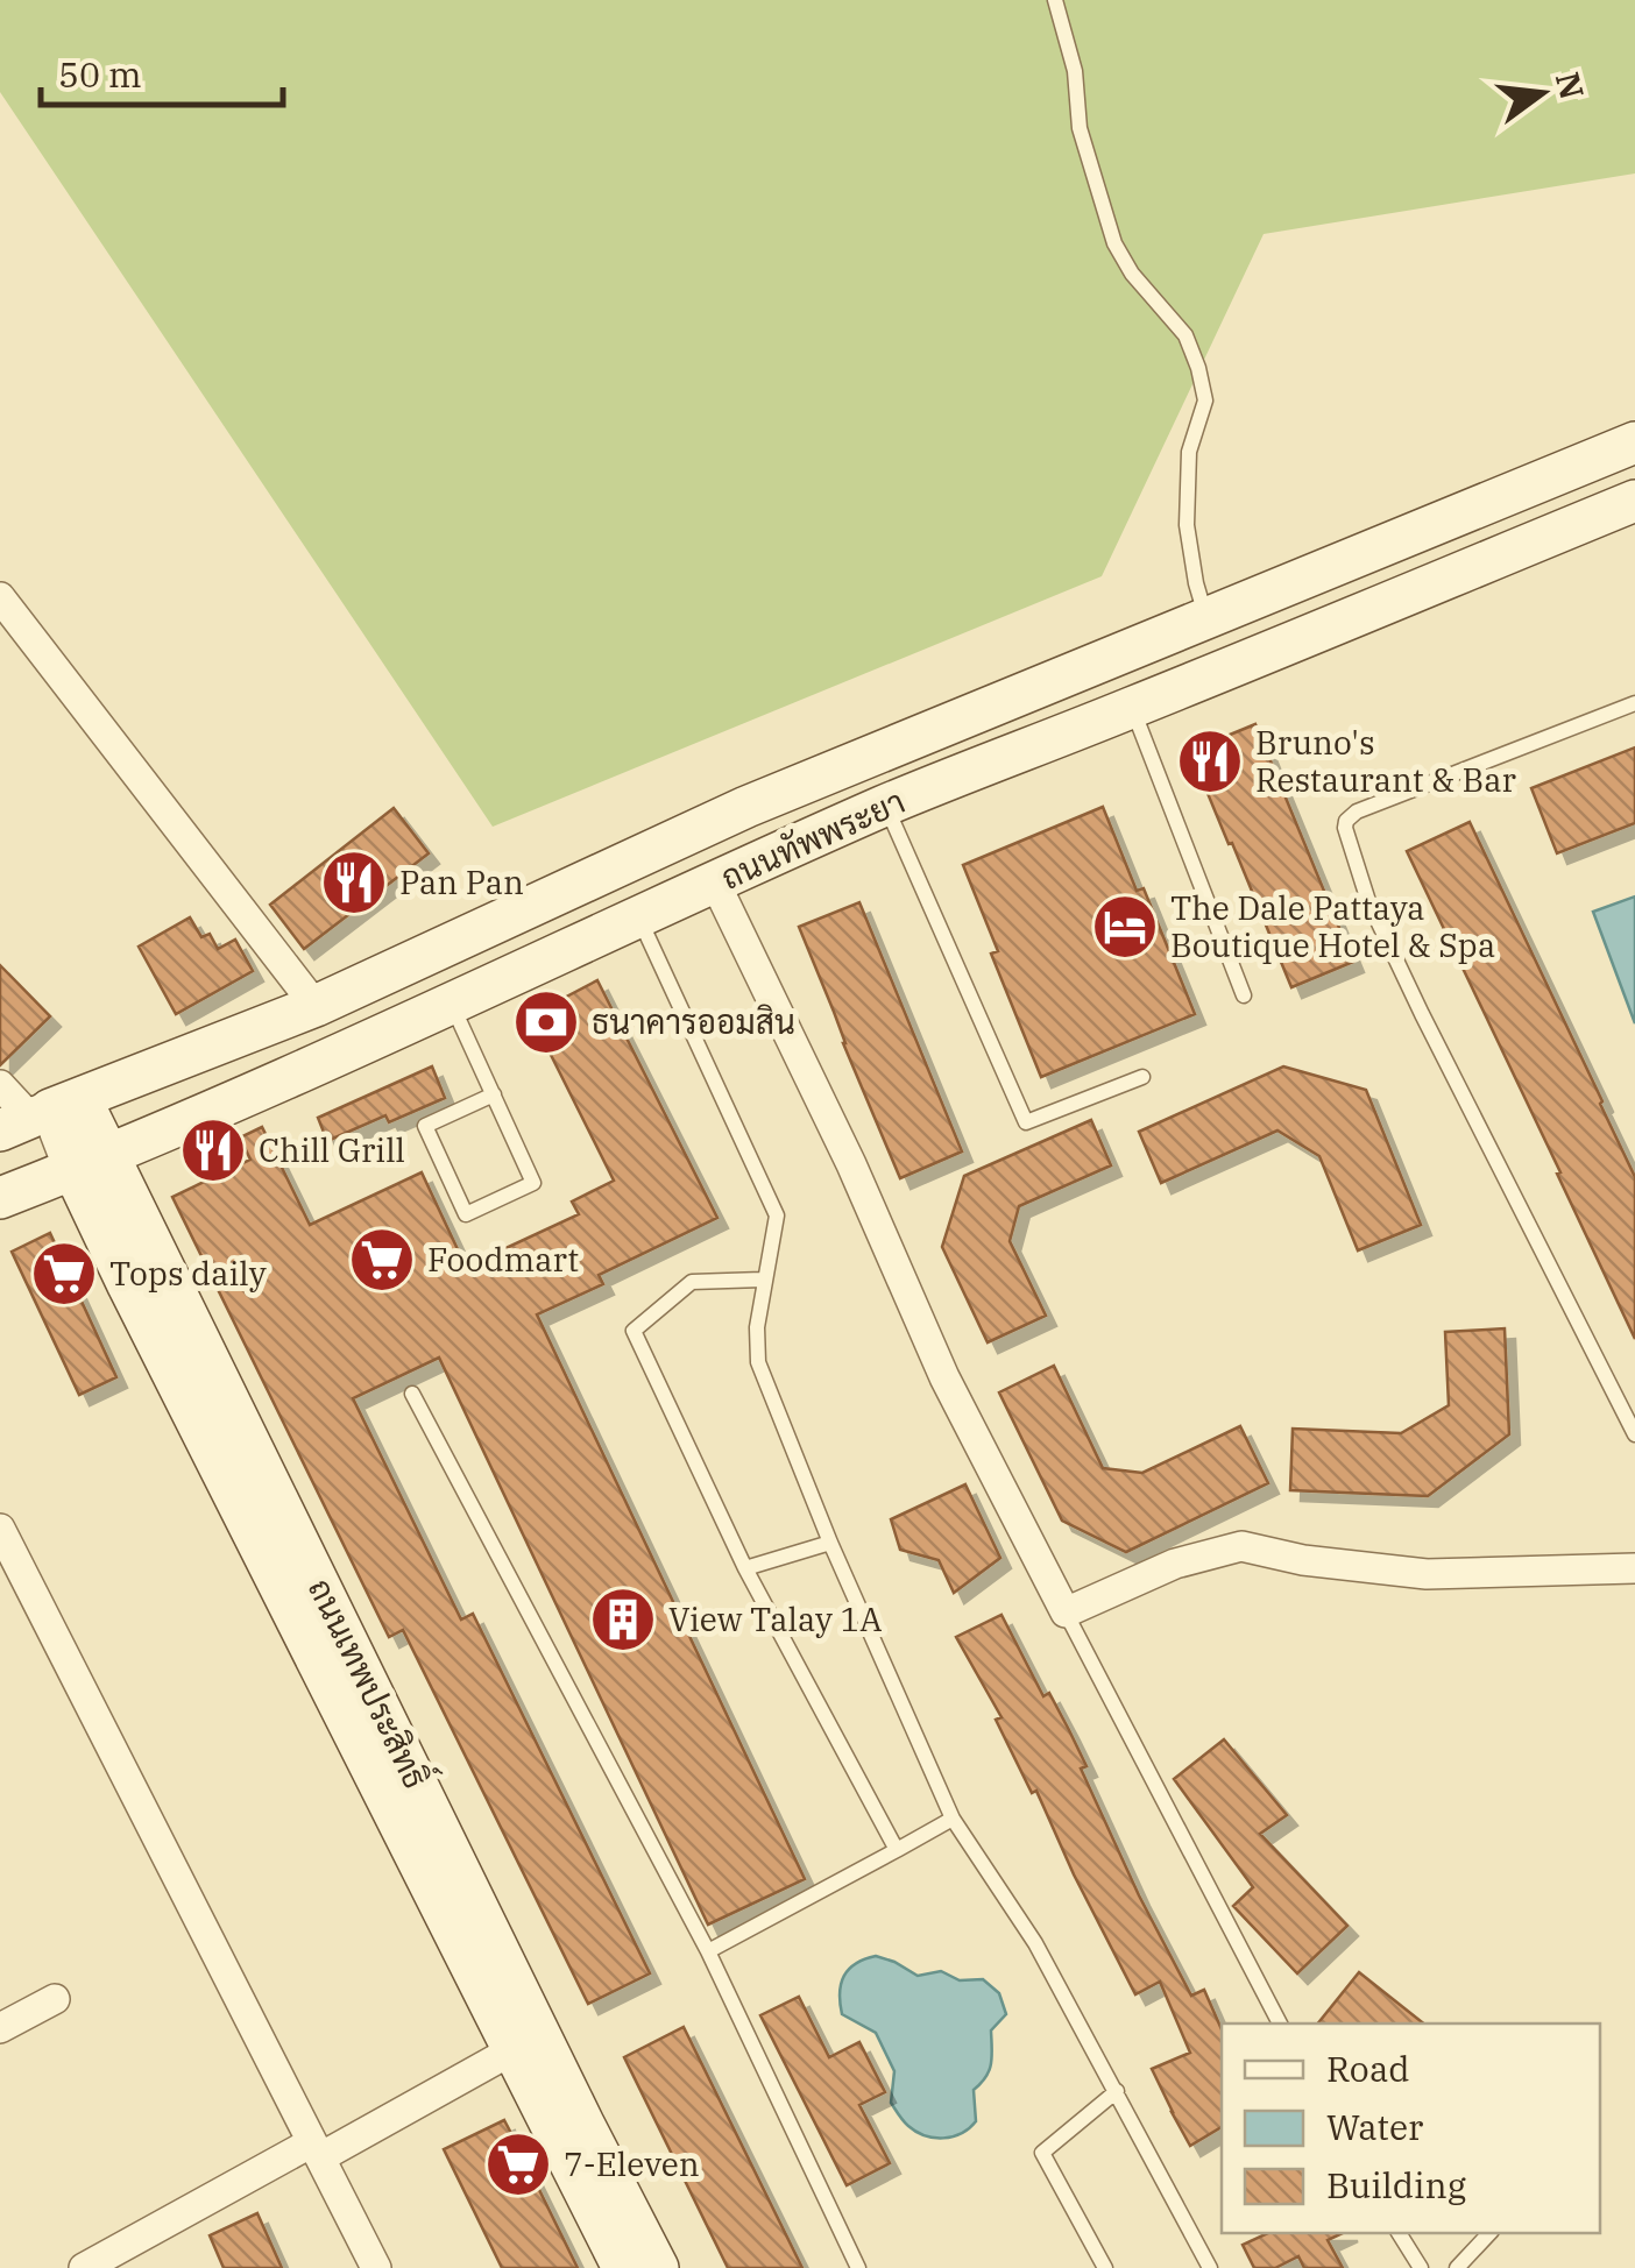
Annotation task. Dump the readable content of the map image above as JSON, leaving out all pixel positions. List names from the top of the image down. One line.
{"streets":{"main road":["ถนนทัพพระยา","ถนนเทพประสิทธิ์"]},"crossings":[["ถนนทัพพระยา","ถนนเทพประสิทธิ์"]],"places":{"restaurant":["Bruno's Restaurant & Bar","Pan Pan","Chill Grill"],"hotel":["The Dale Pattaya Boutique Hotel & Spa"],"bank":["ธนาคารออมสิน"],"supermarket":["Foodmart","Tops daily","7-Eleven"],"building":["View Talay 1A"]},"legend":["Road","Water","Building"],"scale_bar":"50 m","north":"right"}
